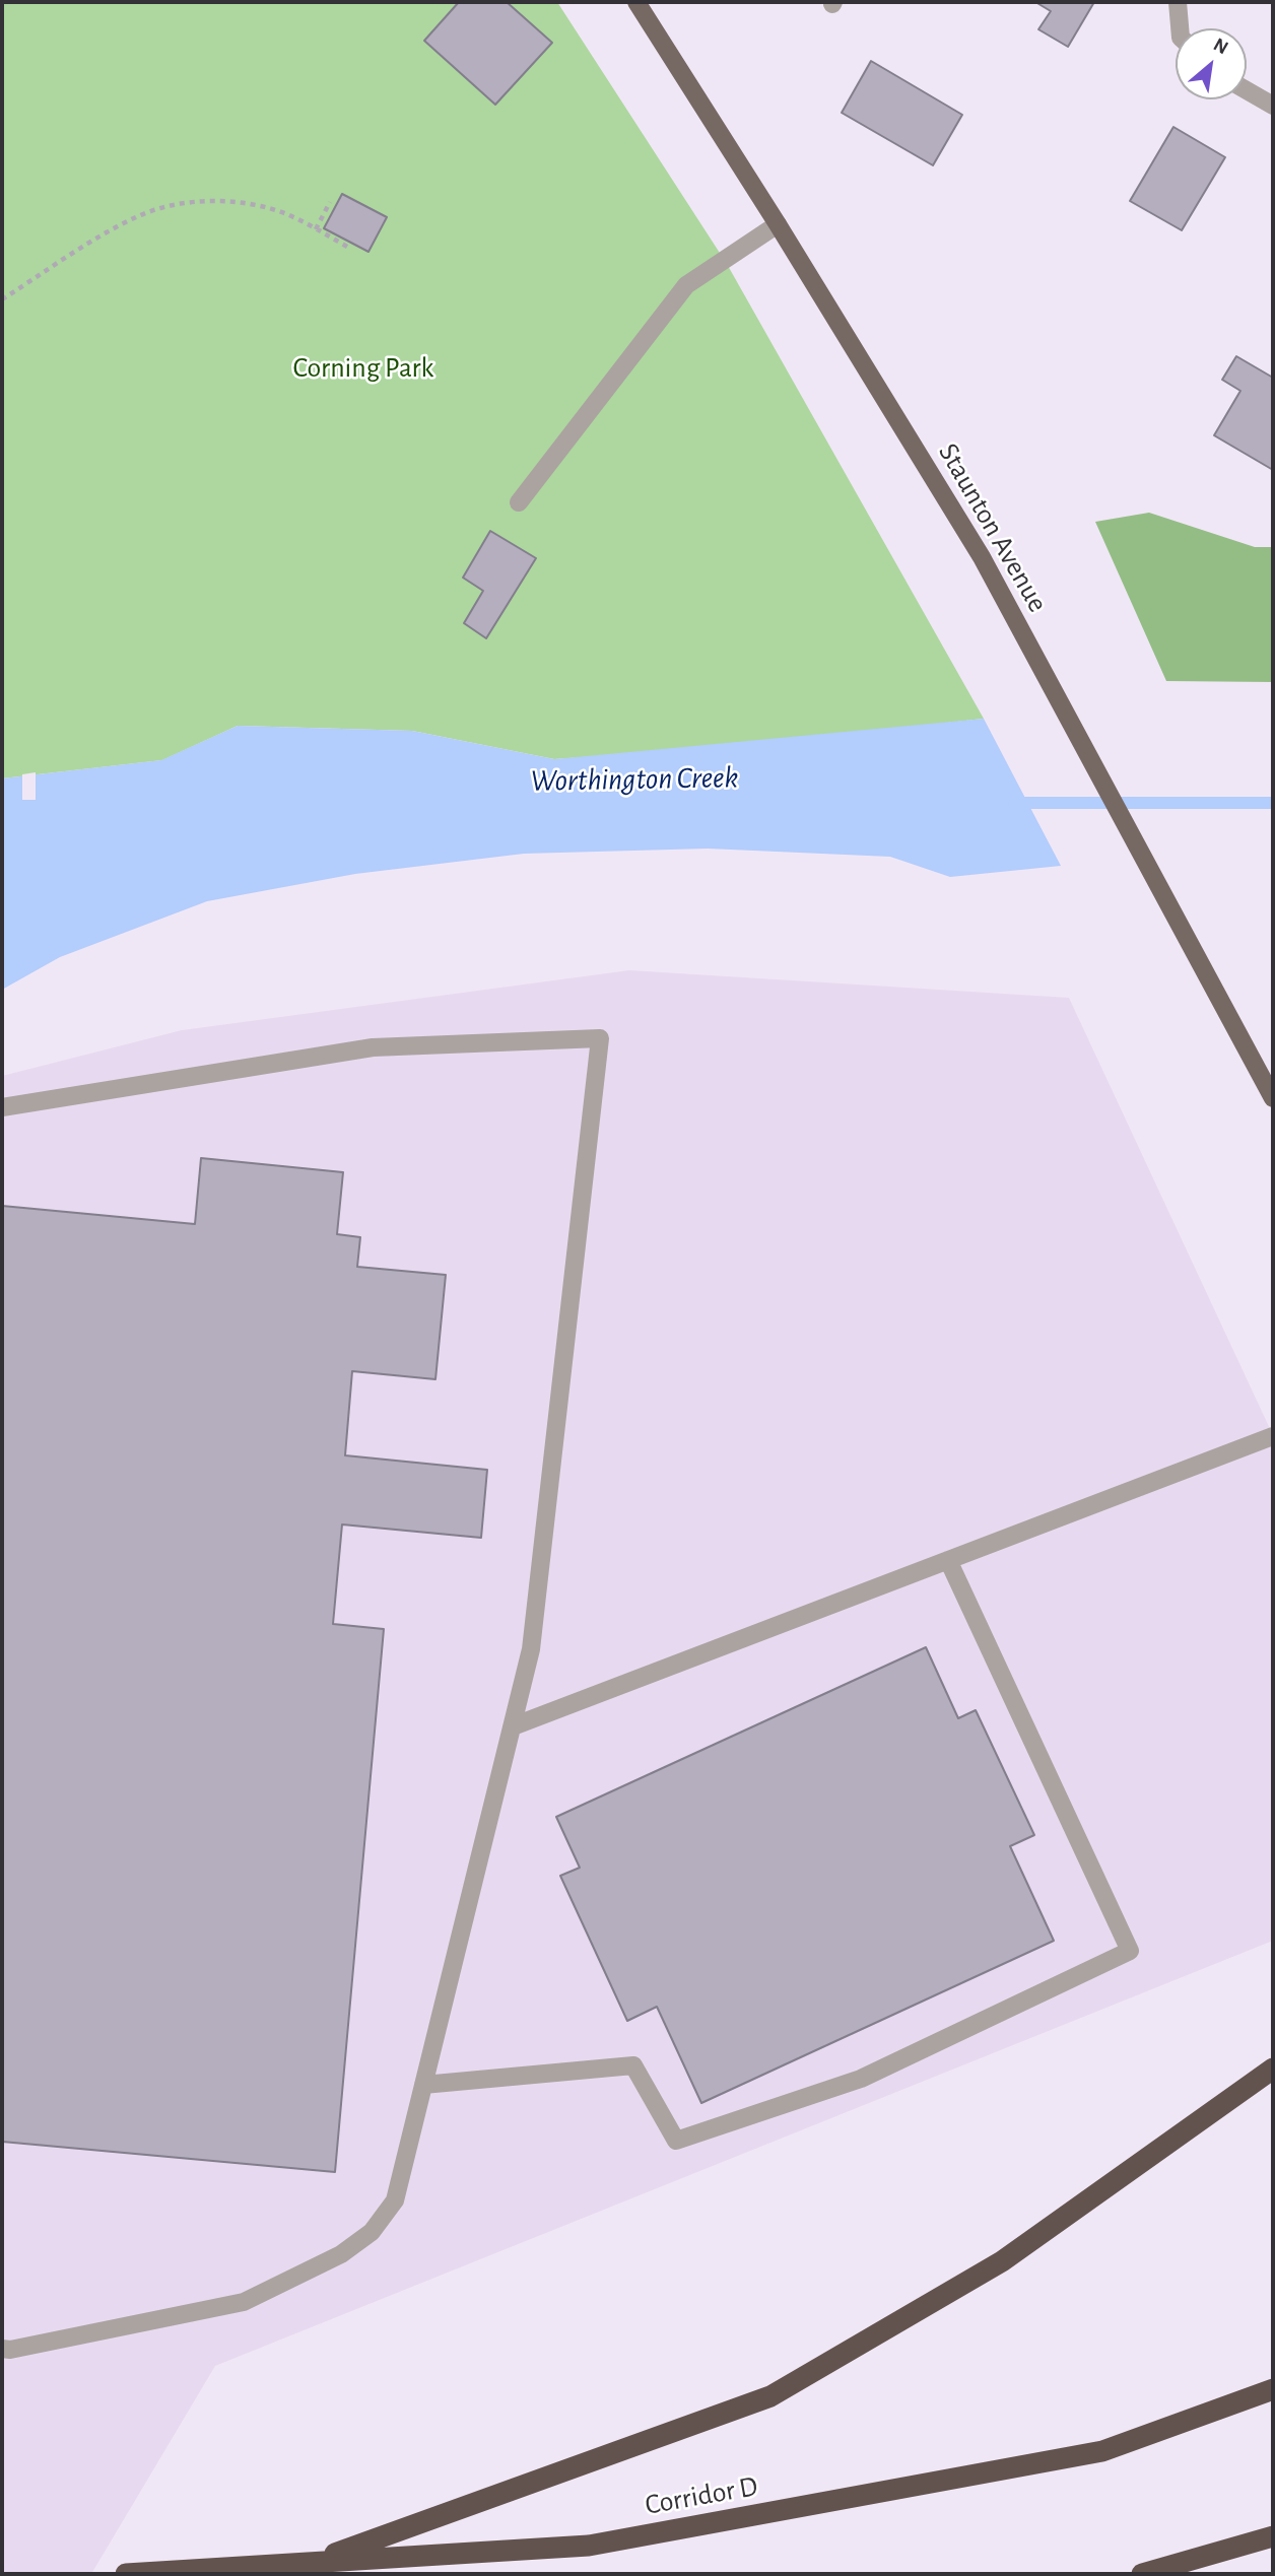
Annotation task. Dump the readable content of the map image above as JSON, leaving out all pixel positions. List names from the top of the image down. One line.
{"streets":{"highway":["Corridor D"],"main road":["Staunton Avenue"]},"water":["Worthington Creek"],"parks":["Corning Park"],"north":"top right"}
